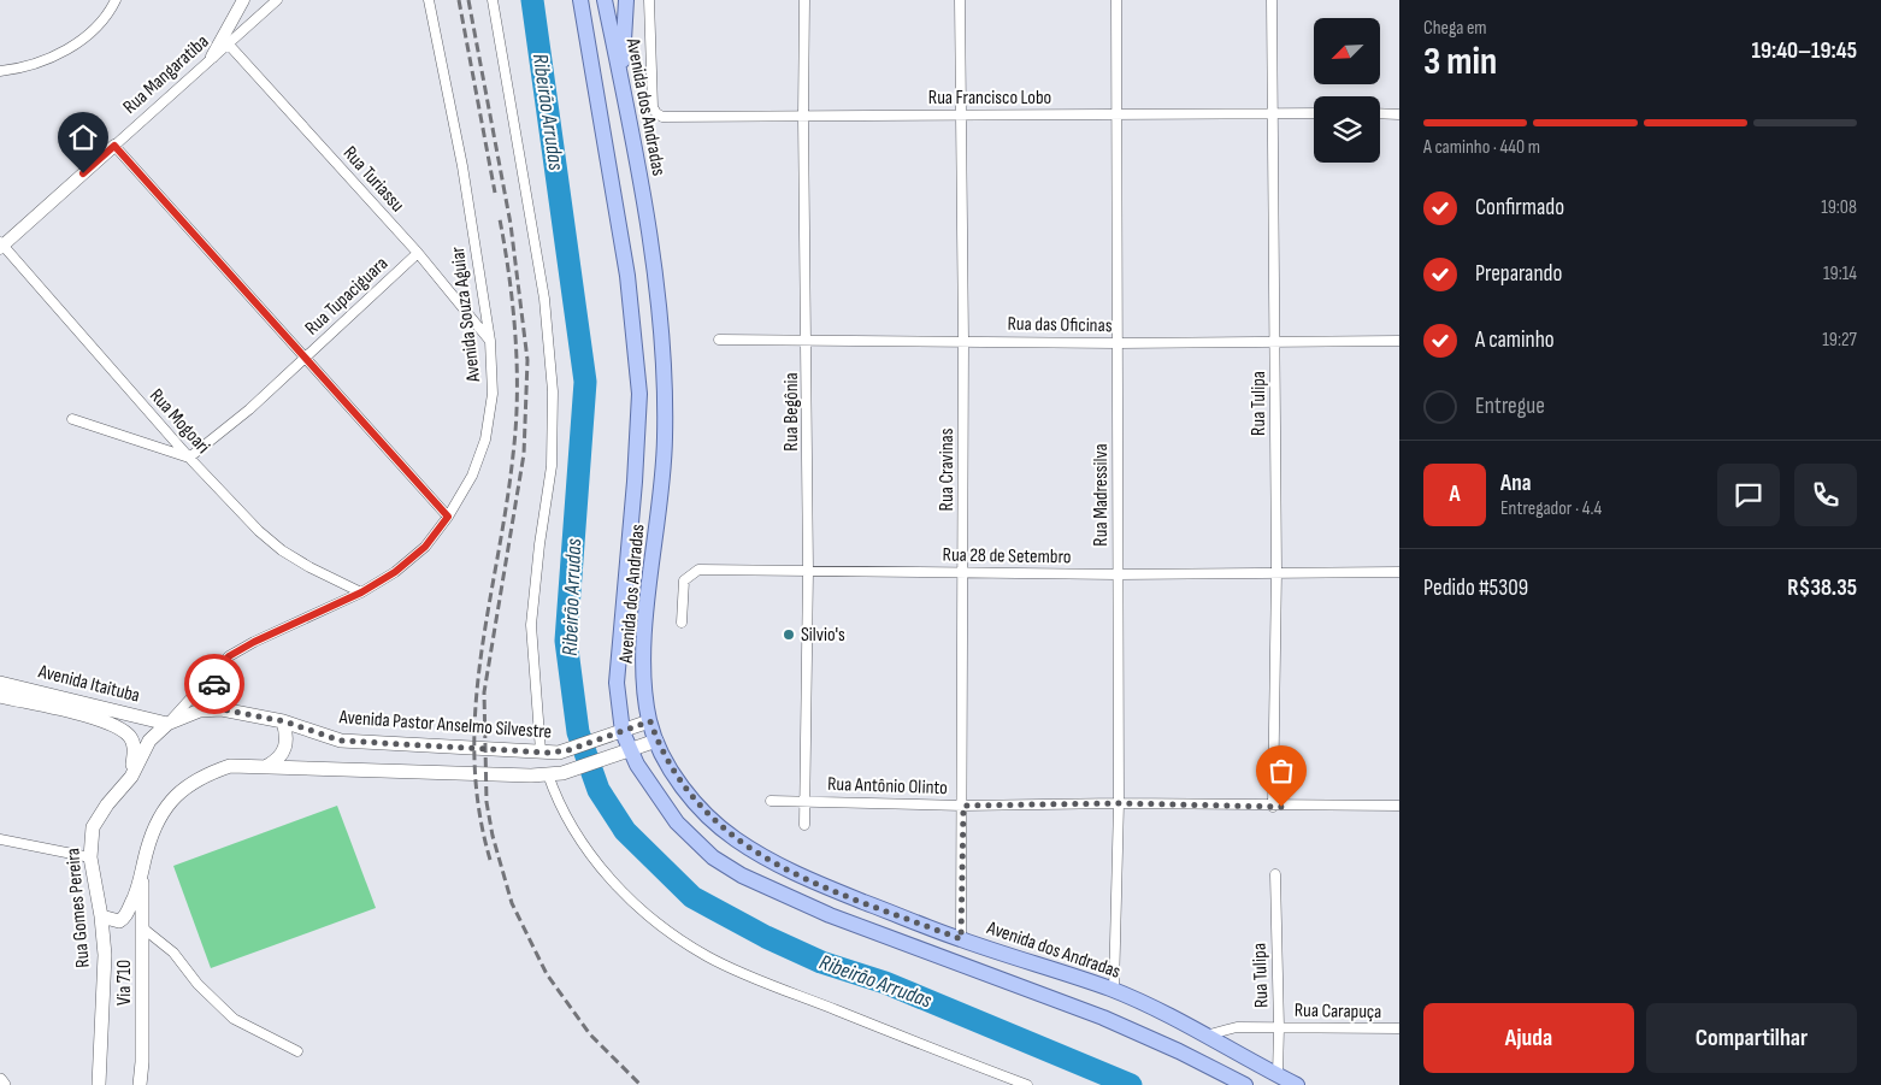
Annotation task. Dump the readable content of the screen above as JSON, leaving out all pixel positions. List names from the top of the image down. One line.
{"streets":{"main road":["Avenida dos Andradas","Avenida Itaituba","Avenida Pastor Anselmo Silvestre","Rua Gomes Pereira","Via 710"],"street":["Rua Mangaratiba","Rua Francisco Lobo","Rua Turiassu","Rua Tupaciguara","Avenida Souza Aguiar","Rua das Oficinas","Rua Tulipa","Rua Begônia","Rua Mogoari","Rua Cravinas","Rua Madressilva","Rua 28 de Setembro","Rua Antônio Olinto","Rua Carapuça"]},"crossings":[["Rua Mangaratiba","Rua Turiassu"],["Rua Mangaratiba","Rua Mogoari"],["Rua Francisco Lobo","Rua Tulipa"],["Rua Francisco Lobo","Rua Begônia"],["Rua Francisco Lobo","Rua Cravinas"],["Rua Francisco Lobo","Rua Madressilva"],["Avenida dos Andradas","Rua Tulipa"],["Avenida dos Andradas","Rua Cravinas"],["Avenida dos Andradas","Rua Madressilva"],["Avenida dos Andradas","Avenida Pastor Anselmo Silvestre"],["Avenida dos Andradas","Rua Carapuça"],["Rua Turiassu","Rua Tupaciguara"],["Rua Turiassu","Avenida Souza Aguiar"],["Rua Tupaciguara","Rua Mogoari"],["Avenida Souza Aguiar","Rua Mogoari"],["Avenida Souza Aguiar","Avenida Itaituba"],["Avenida Souza Aguiar","Avenida Pastor Anselmo Silvestre"],["Avenida Souza Aguiar","Rua Gomes Pereira"],["Rua das Oficinas","Rua Tulipa"],["Rua das Oficinas","Rua Begônia"],["Rua das Oficinas","Rua Cravinas"],["Rua das Oficinas","Rua Madressilva"],["Rua Tulipa","Rua 28 de Setembro"],["Rua Tulipa","Rua Antônio Olinto"],["Rua Tulipa","Rua Carapuça"],["Rua Begônia","Rua 28 de Setembro"],["Rua Begônia","Rua Antônio Olinto"],["Rua Cravinas","Rua 28 de Setembro"],["Rua Cravinas","Rua Antônio Olinto"],["Rua Madressilva","Rua 28 de Setembro"],["Rua Madressilva","Rua Antônio Olinto"],["Avenida Itaituba","Avenida Pastor Anselmo Silvestre"],["Avenida Itaituba","Rua Gomes Pereira"],["Avenida Pastor Anselmo Silvestre","Rua Gomes Pereira"]],"water":["Ribeirão Arrudas"],"places":["Silvio's"],"north":"bottom left","page":{"heading":["3 min","Chega em","19:40–19:45"],"panel":["Ana","Entregador · 4.4","Pedido #5309","R$38.35"],"bar":"A caminho · 440 m","list":[["Confirmado","19:08"],["Preparando","19:14"],["A caminho","19:27"],"Entregue"],"round":"A","buttons":["Ajuda","Compartilhar"]}}
